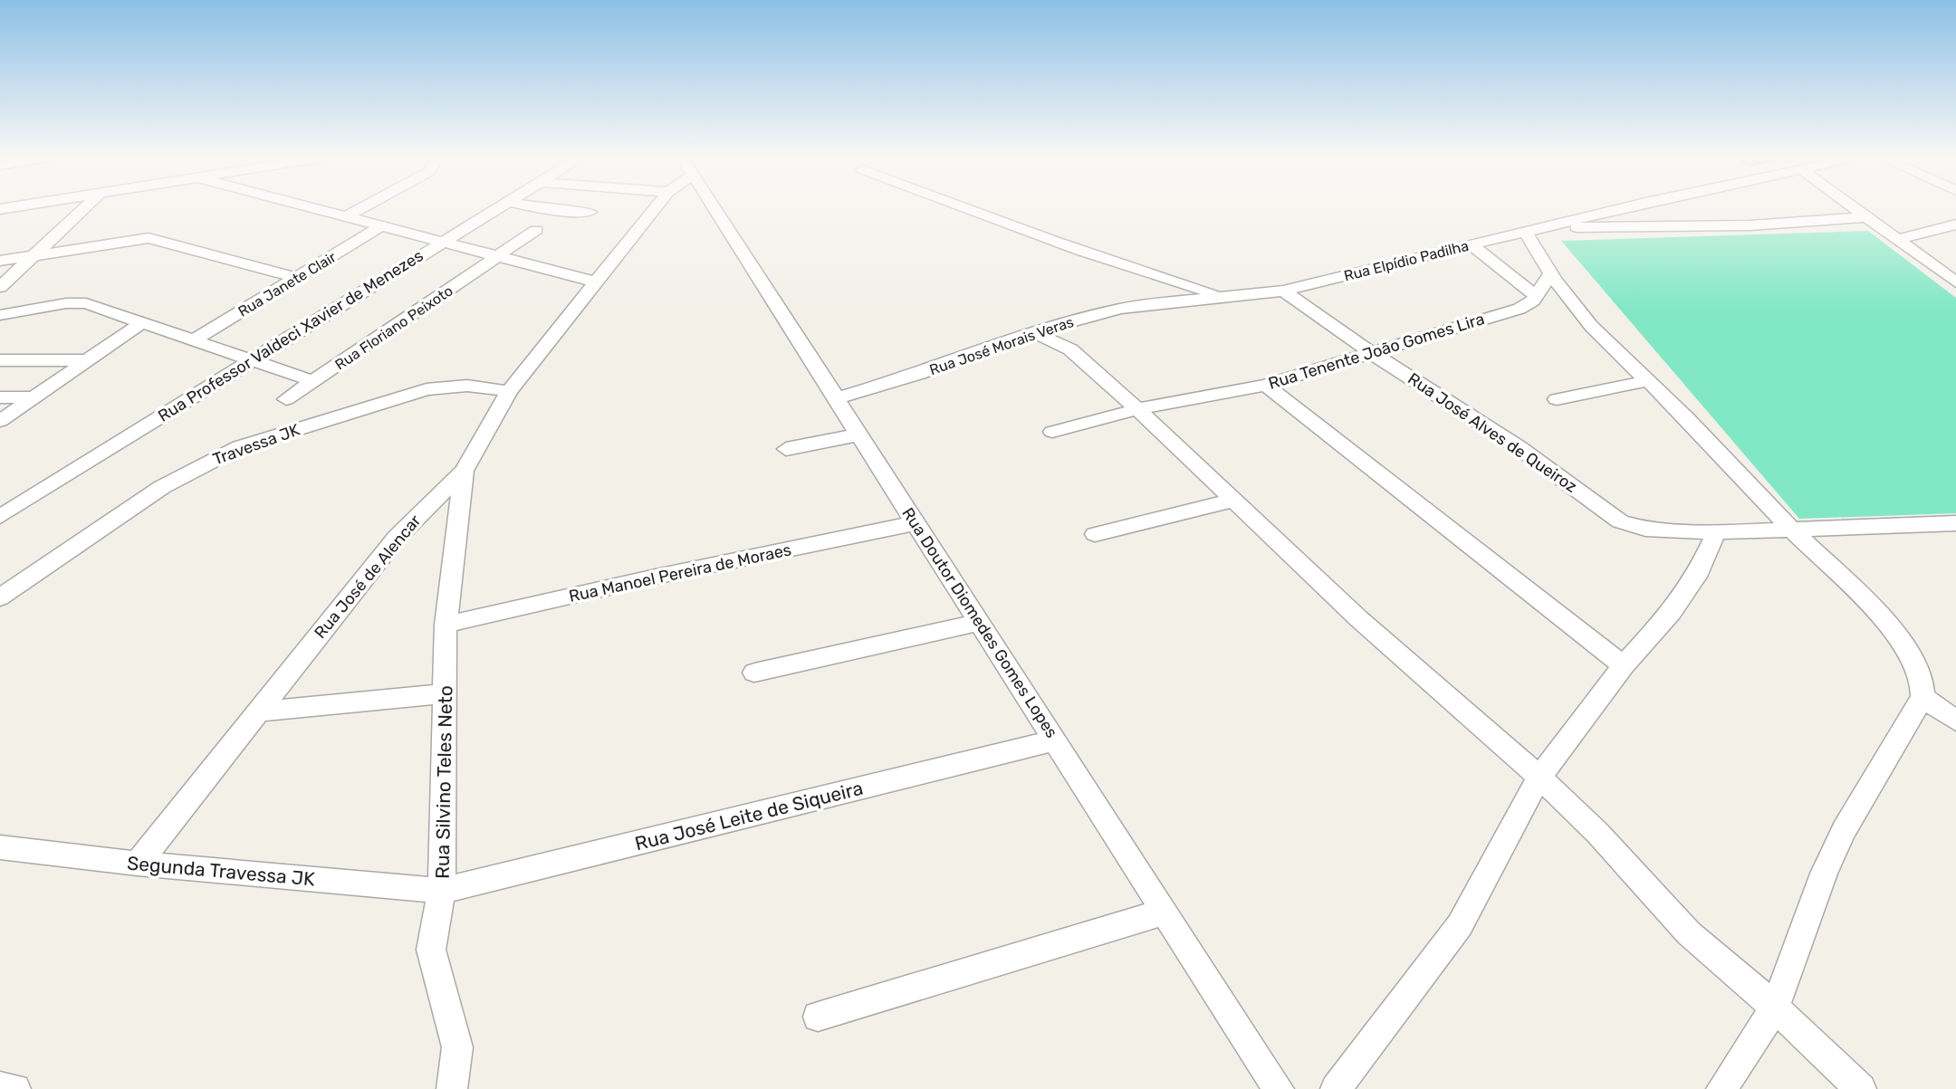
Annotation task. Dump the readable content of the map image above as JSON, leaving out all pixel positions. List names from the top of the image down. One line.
{"streets":{"street":["Rua Elpídio Padilha","Rua Janete Clair","Rua Floriano Peixoto","Rua Professor Valdeci Xavier de Menezes","Rua José Morais Veras","Rua Tenente João Gomes Lira","Rua José Alves de Queiroz","Travessa JK","Rua Manoel Pereira de Moraes","Rua José de Alencar","Rua Doutor Diomedes Gomes Lopes","Rua Silvino Teles Neto","Rua José Leite de Siqueira","Segunda Travessa JK"]},"crossings":[["Rua Elpídio Padilha","Rua José Morais Veras"],["Rua Elpídio Padilha","Rua José Alves de Queiroz"],["Rua José Morais Veras","Rua José Alves de Queiroz"],["Rua José Morais Veras","Rua Doutor Diomedes Gomes Lopes"],["Rua Tenente João Gomes Lira","Rua José Alves de Queiroz"],["Travessa JK","Rua José de Alencar"],["Rua Manoel Pereira de Moraes","Rua Doutor Diomedes Gomes Lopes"],["Rua Manoel Pereira de Moraes","Rua Silvino Teles Neto"],["Rua José de Alencar","Rua Silvino Teles Neto"],["Rua José de Alencar","Segunda Travessa JK"],["Rua Doutor Diomedes Gomes Lopes","Rua José Leite de Siqueira"],["Rua Silvino Teles Neto","Rua José Leite de Siqueira"],["Rua Silvino Teles Neto","Segunda Travessa JK"],["Rua José Leite de Siqueira","Segunda Travessa JK"]]}
